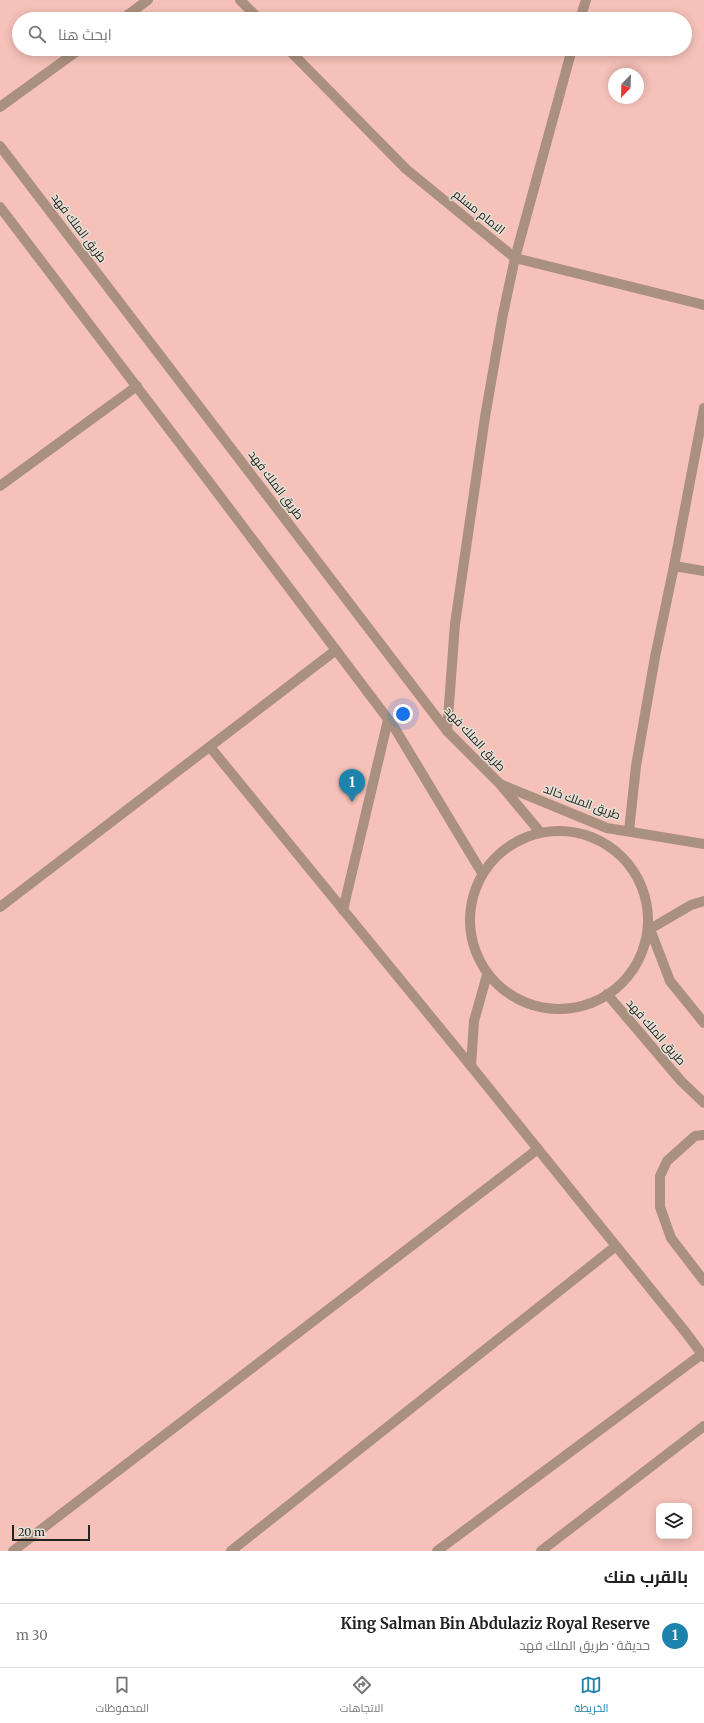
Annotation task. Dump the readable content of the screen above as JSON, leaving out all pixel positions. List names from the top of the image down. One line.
{"streets":{"street":["الامام مسلم","طريق الملك فهد","طريق الملك خالد"]},"crossings":[["طريق الملك فهد","طريق الملك خالد"]],"scale_bar":"20 m","north":"bottom left","page":{"search":"ابحث هنا","pins":"1","scale":"20 m","heading":"بالقرب منك","list":[{"mark":"1","name":"King Salman Bin Abdulaziz Royal Reserve","note":"حديقة · طريق الملك فهد","value":"30 m"}],"nav":["الخريطة","الاتجاهات","المحفوظات"]}}
